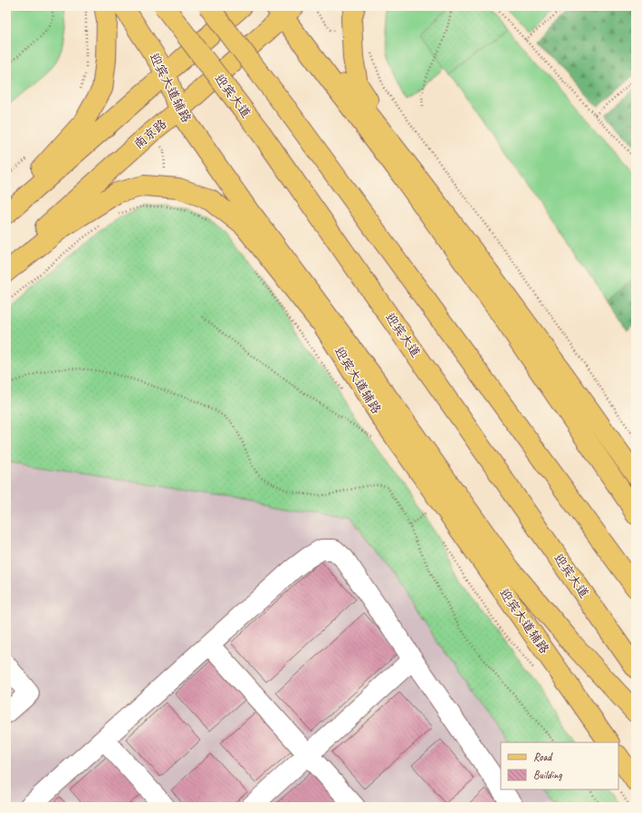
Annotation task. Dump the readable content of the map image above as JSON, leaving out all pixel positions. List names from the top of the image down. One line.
{"streets":{"main road":["迎宾大道辅路","迎宾大道","南京路"]},"crossings":[["迎宾大道辅路","南京路"]],"legend":["Road","Building"]}
